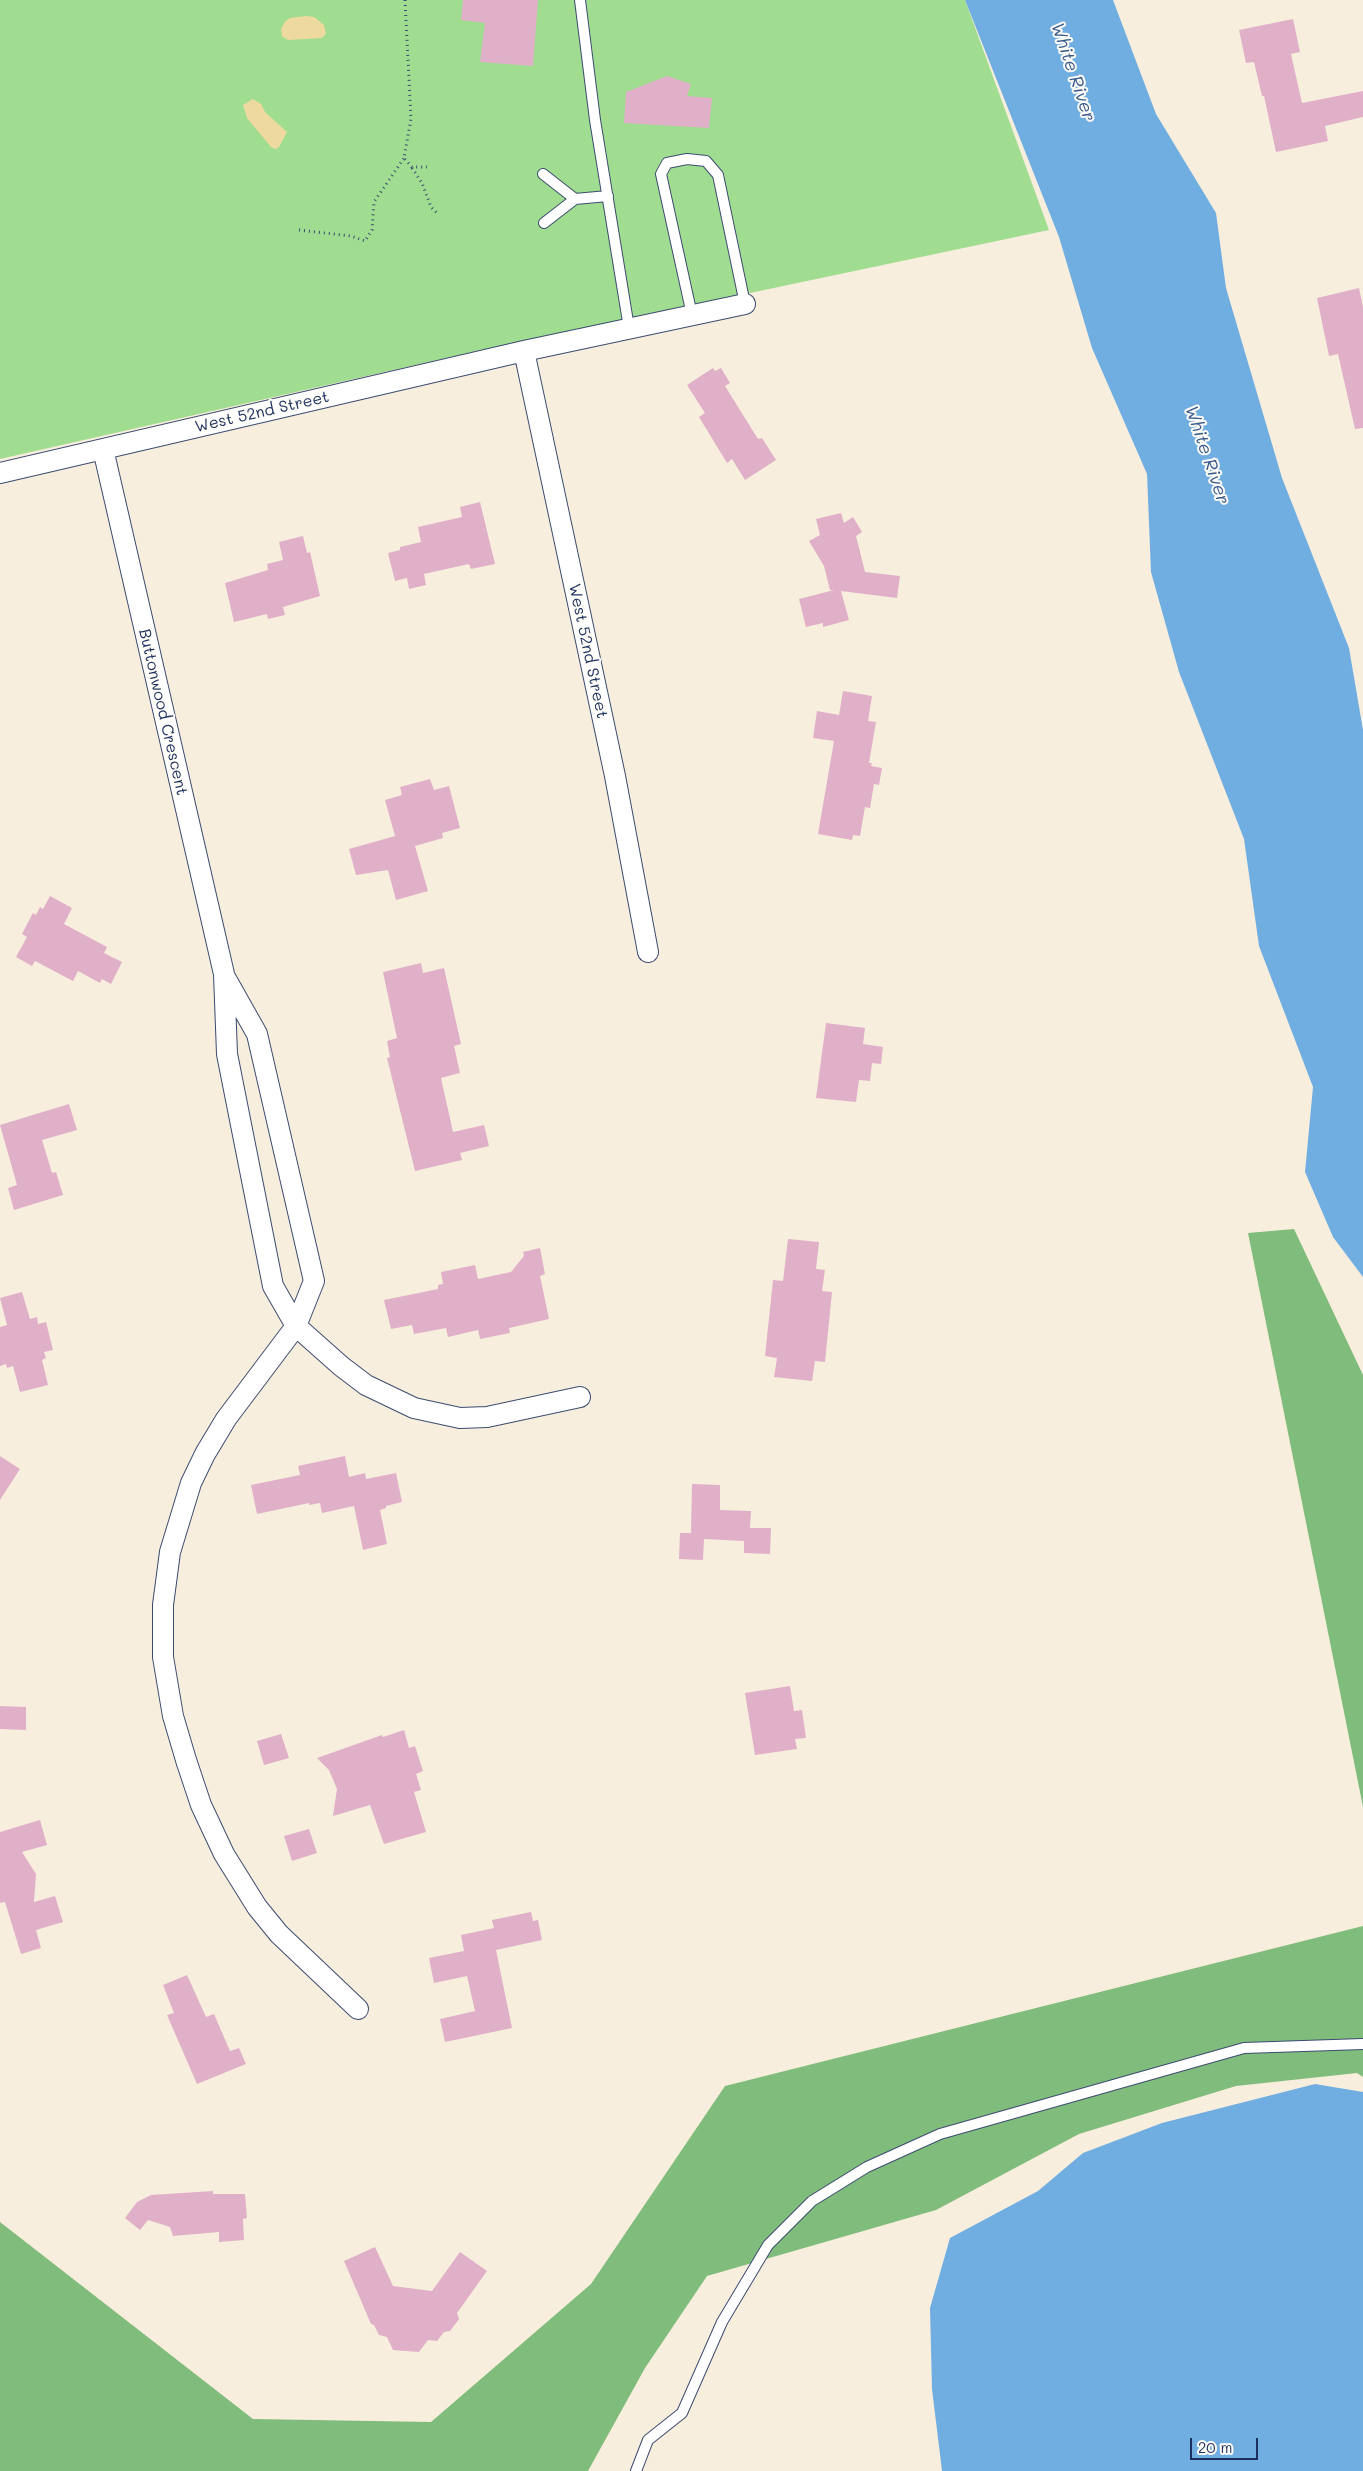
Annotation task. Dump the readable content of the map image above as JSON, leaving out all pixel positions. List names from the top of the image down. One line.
{"streets":{"street":["West 52nd Street","Buttonwood Crescent"]},"crossings":[["West 52nd Street","Buttonwood Crescent"]],"water":["White River"],"scale_bar":"20 m"}
